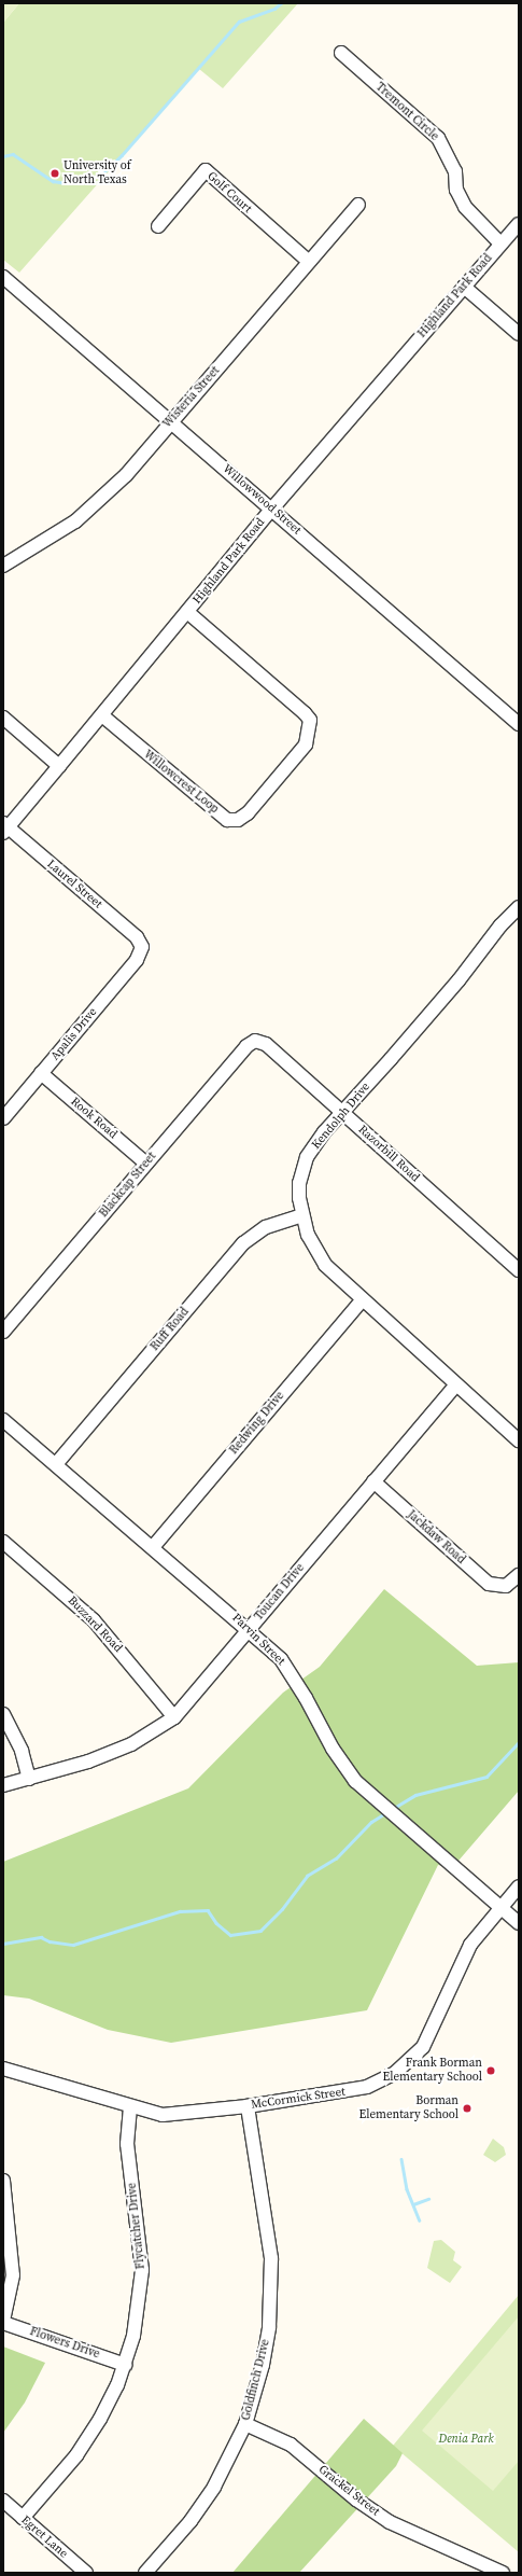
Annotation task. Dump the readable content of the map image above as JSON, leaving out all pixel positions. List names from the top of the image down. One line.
{"streets":{"street":["Tremont Circle","Golf Court","Highland Park Road","Wisteria Street","Willowwood Street","Willowcrest Loop","Laurel Street","Apalis Drive","Kendolph Drive","Rook Road","Razorbill Road","Blackcap Street","Ruff Road","Redwing Drive","Jackdaw Road","Toucan Drive","Buzzard Road","Parvin Street","McCormick Street","Flycatcher Drive","Flowers Drive","Goldfinch Drive","Grackel Street","Egret Lane"]},"crossings":[["Tremont Circle","Highland Park Road"],["Golf Court","Wisteria Street"],["Highland Park Road","Willowwood Street"],["Highland Park Road","Willowcrest Loop"],["Highland Park Road","Laurel Street"],["Wisteria Street","Willowwood Street"],["Laurel Street","Apalis Drive"],["Apalis Drive","Rook Road"],["Kendolph Drive","Razorbill Road"],["Kendolph Drive","Ruff Road"],["Kendolph Drive","Redwing Drive"],["Kendolph Drive","Toucan Drive"],["Rook Road","Blackcap Street"],["Razorbill Road","Blackcap Street"],["Ruff Road","Parvin Street"],["Redwing Drive","Parvin Street"],["Jackdaw Road","Toucan Drive"],["Toucan Drive","Buzzard Road"],["Toucan Drive","Parvin Street"],["Parvin Street","McCormick Street"],["McCormick Street","Flycatcher Drive"],["McCormick Street","Goldfinch Drive"],["Flycatcher Drive","Flowers Drive"],["Flycatcher Drive","Egret Lane"],["Goldfinch Drive","Grackel Street"]],"parks":["Denia Park"],"places":["University of North Texas","Frank Borman Elementary School","Borman Elementary School"]}
